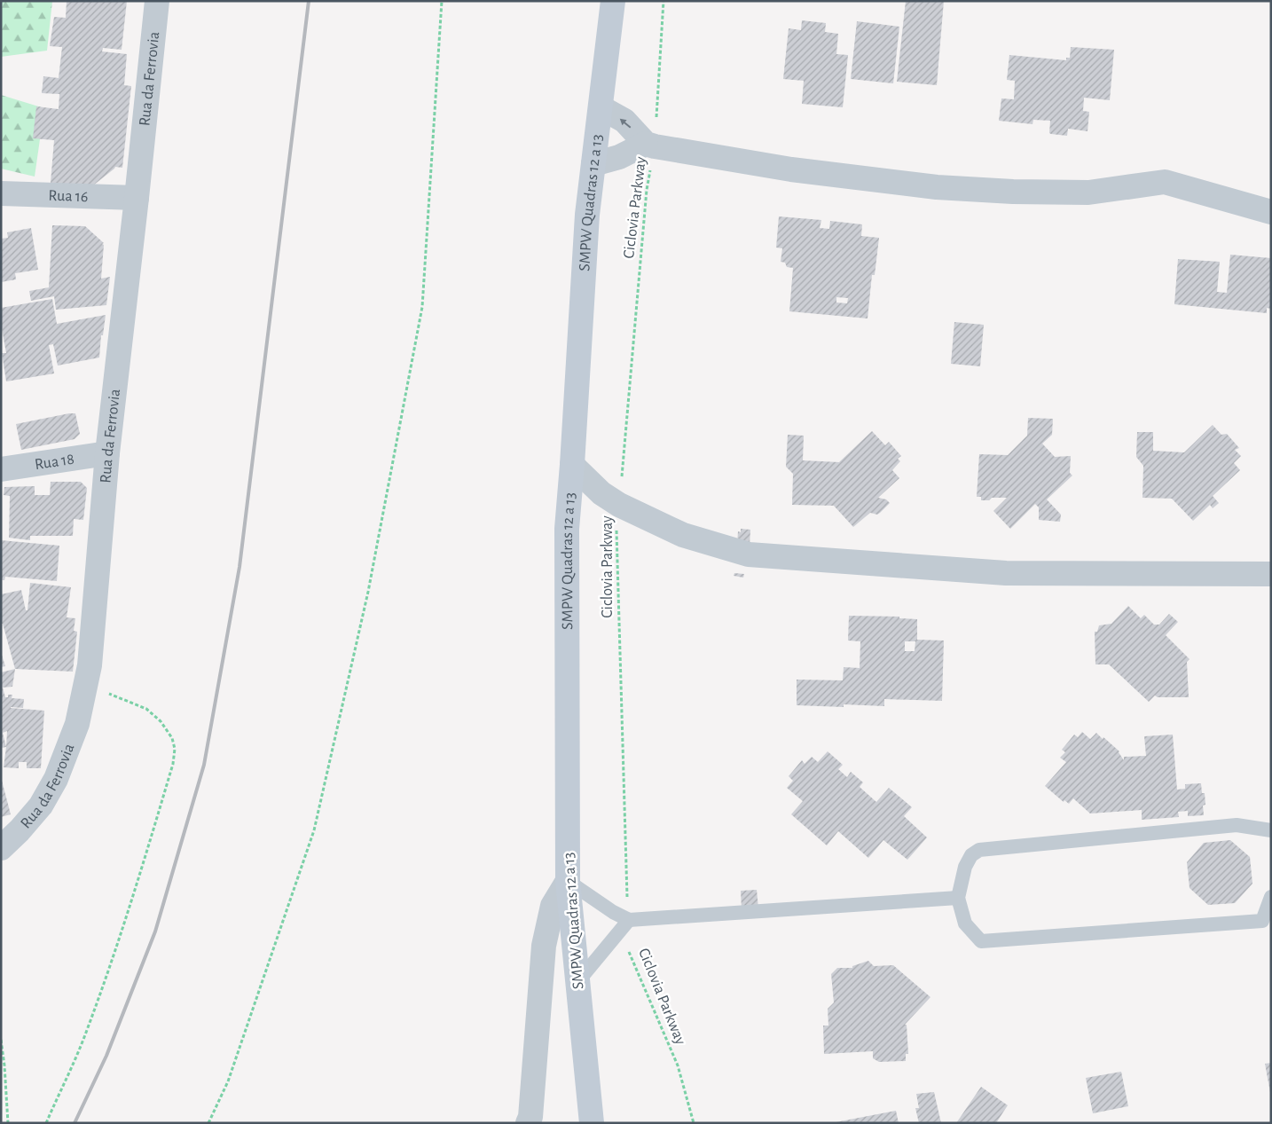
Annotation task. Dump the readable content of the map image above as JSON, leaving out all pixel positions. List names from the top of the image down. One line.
{"streets":{"street":["Rua da Ferrovia","Rua 16","SMPW Quadras 12 a 13","Rua 18"],"path":["Ciclovia Parkway"]},"crossings":[["Rua da Ferrovia","Rua 16"],["Rua da Ferrovia","Rua 18"]]}
